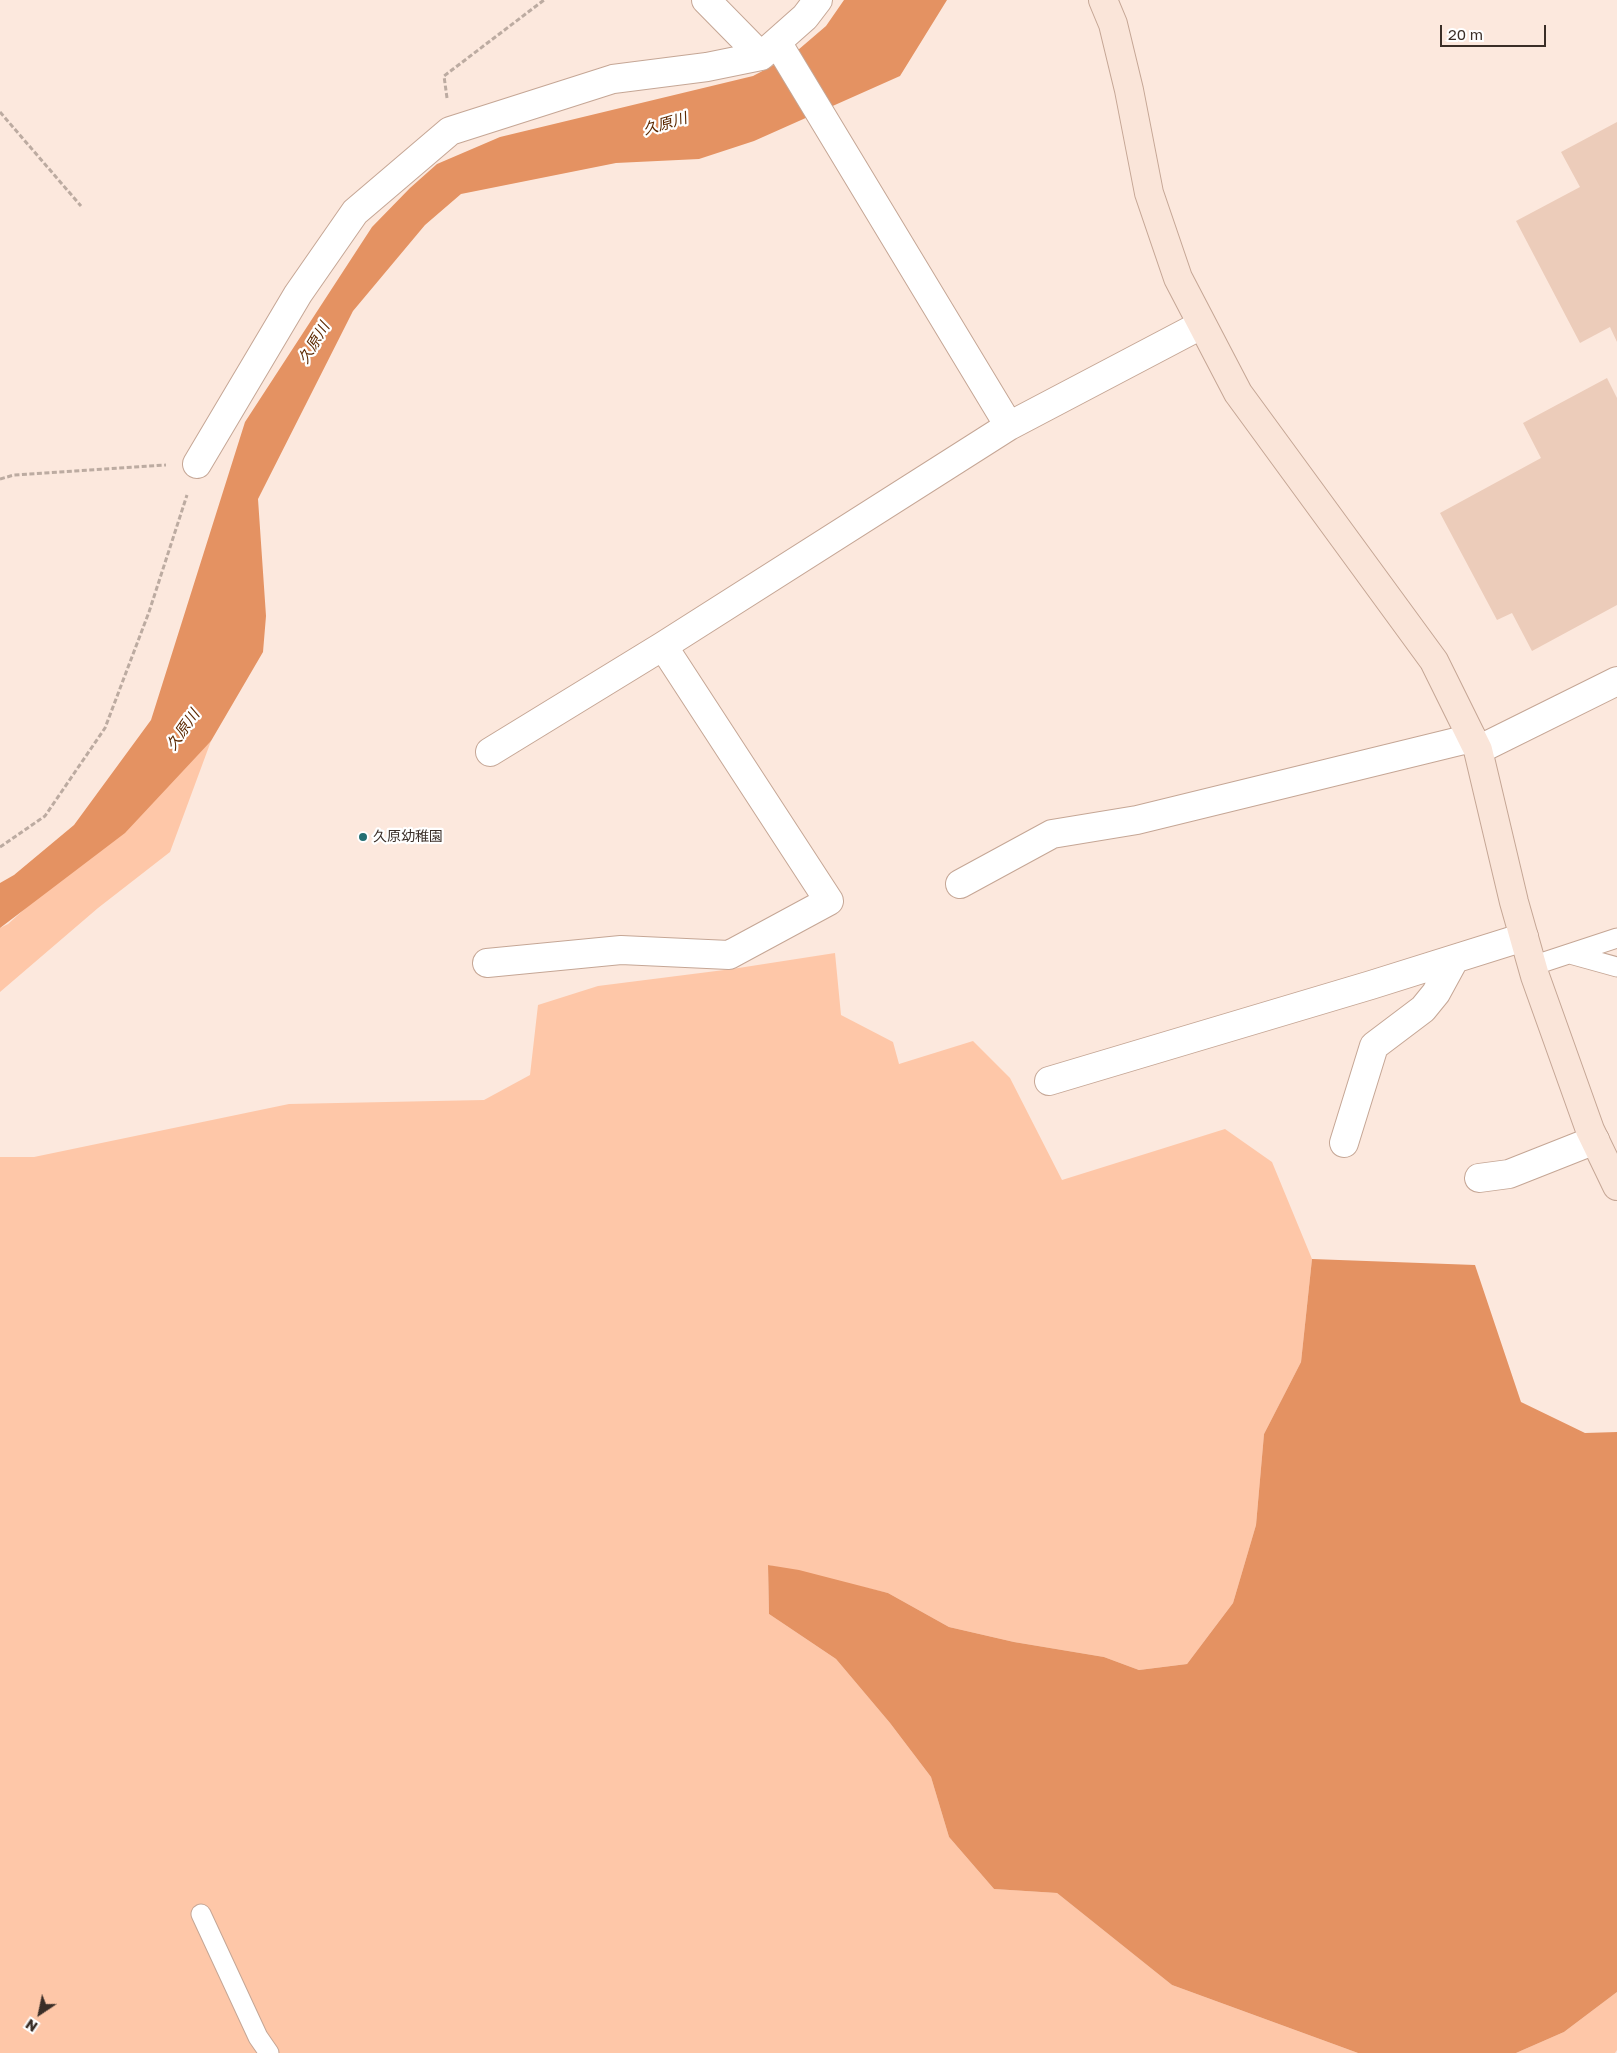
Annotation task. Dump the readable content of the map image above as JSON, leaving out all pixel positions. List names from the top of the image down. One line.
{"water":["久原川"],"places":["久原幼稚園"],"scale_bar":"20 m","north":"bottom left"}
